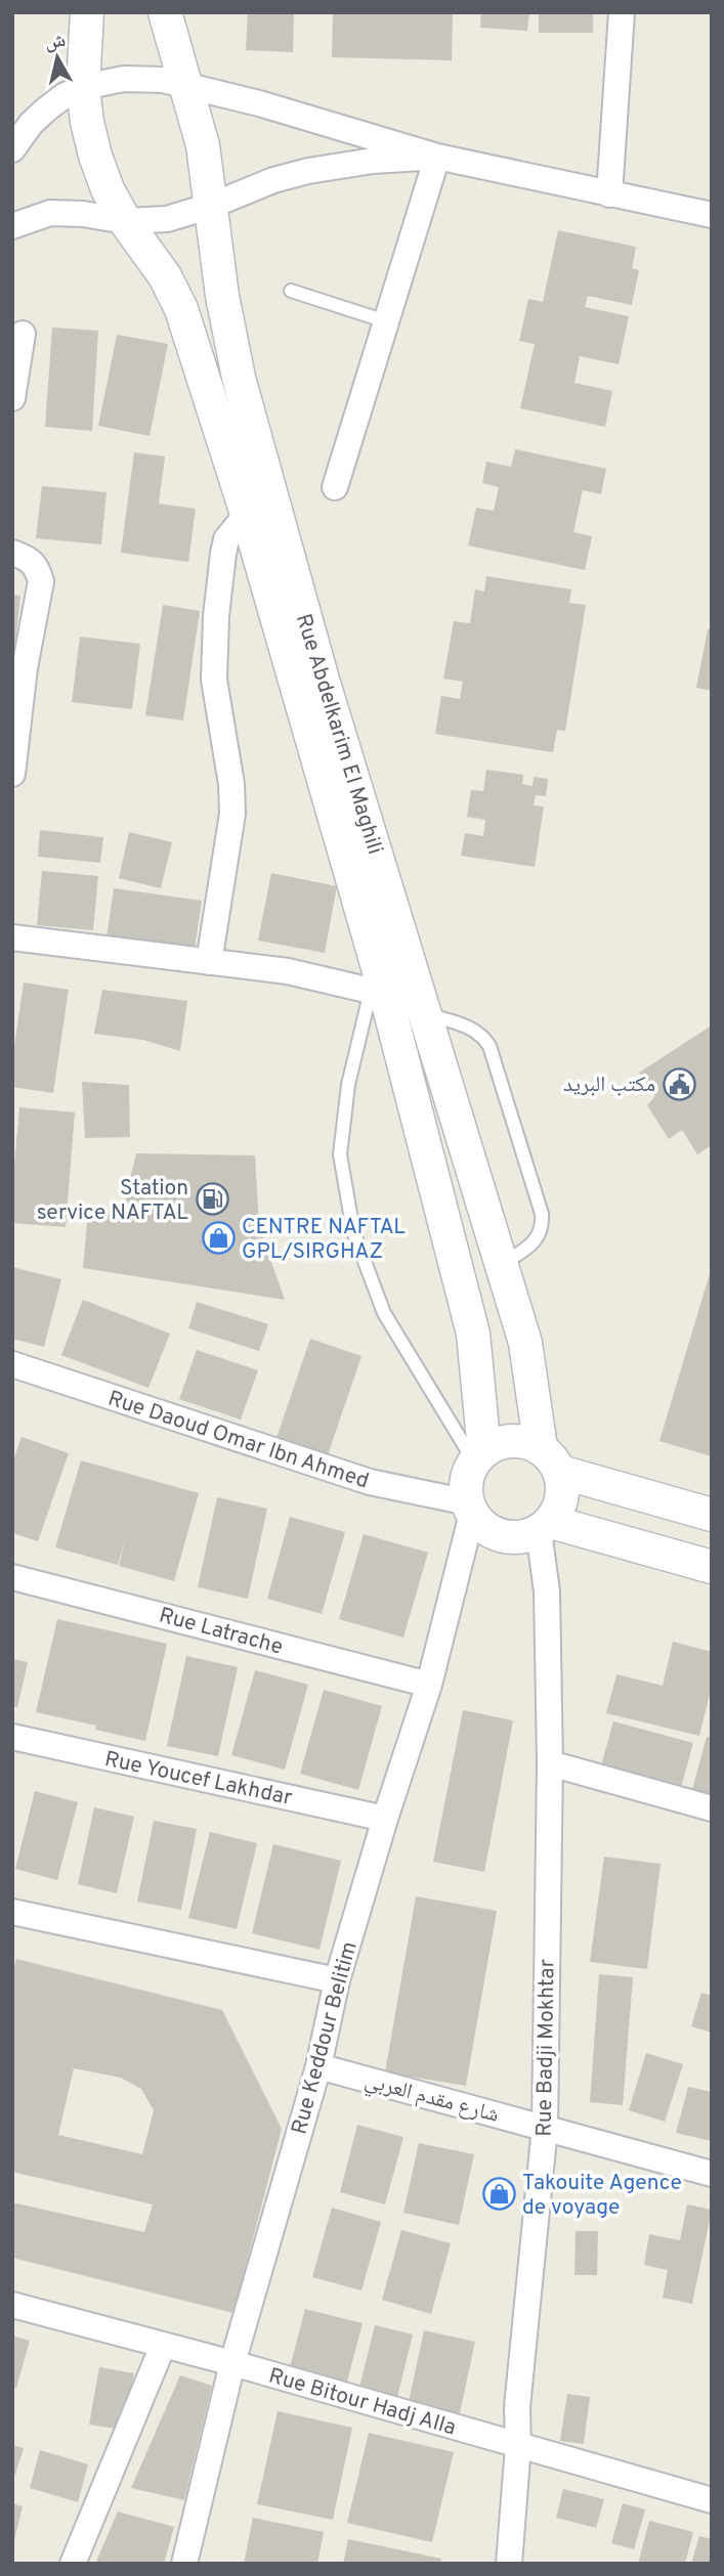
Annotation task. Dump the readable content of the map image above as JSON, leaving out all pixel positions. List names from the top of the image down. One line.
{"streets":{"street":["Rue Abdelkarim El Maghili","Rue Daoud Omar Ibn Ahmed","Rue Latrache","Rue Youcef Lakhdar","Rue Keddour Belitim","Rue Badji Mokhtar","شارع مقدم العربي","Rue Bitour Hadj Alla"]},"crossings":[["Rue Abdelkarim El Maghili","Rue Daoud Omar Ibn Ahmed"],["Rue Abdelkarim El Maghili","Rue Keddour Belitim"],["Rue Abdelkarim El Maghili","Rue Badji Mokhtar"],["Rue Daoud Omar Ibn Ahmed","Rue Keddour Belitim"],["Rue Daoud Omar Ibn Ahmed","Rue Badji Mokhtar"],["Rue Latrache","Rue Keddour Belitim"],["Rue Youcef Lakhdar","Rue Keddour Belitim"],["Rue Keddour Belitim","Rue Badji Mokhtar"],["Rue Keddour Belitim","شارع مقدم العربي"],["Rue Keddour Belitim","Rue Bitour Hadj Alla"],["Rue Badji Mokhtar","شارع مقدم العربي"],["Rue Badji Mokhtar","Rue Bitour Hadj Alla"]],"places":{"public building":["مكتب البريد"],"fuel station":["Station service NAFTAL"],"shop":["CENTRE NAFTAL GPL/SIRGHAZ","Takouite Agence de voyage"]},"north":"top"}
